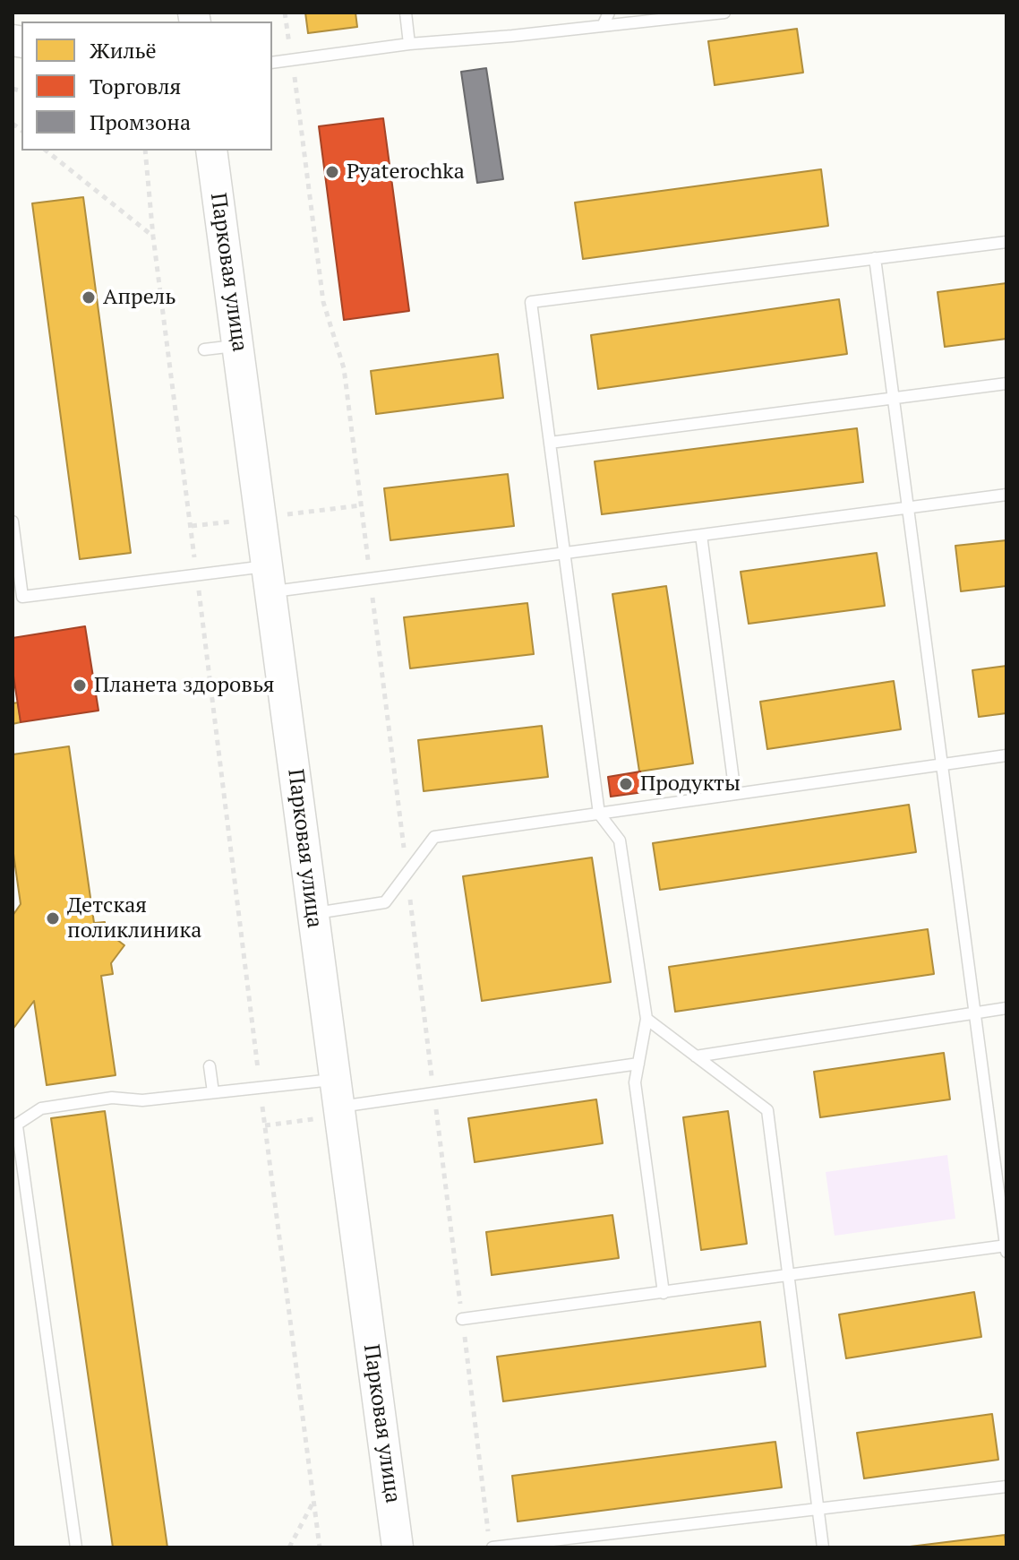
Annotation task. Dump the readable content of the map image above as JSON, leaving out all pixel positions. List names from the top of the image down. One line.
{"streets":{"main road":["Парковая улица"]},"places":["Pyaterochka","Апрель","Планета здоровья","Продукты","Детская поликлиника"],"legend":["Жильё","Торговля","Промзона"]}
